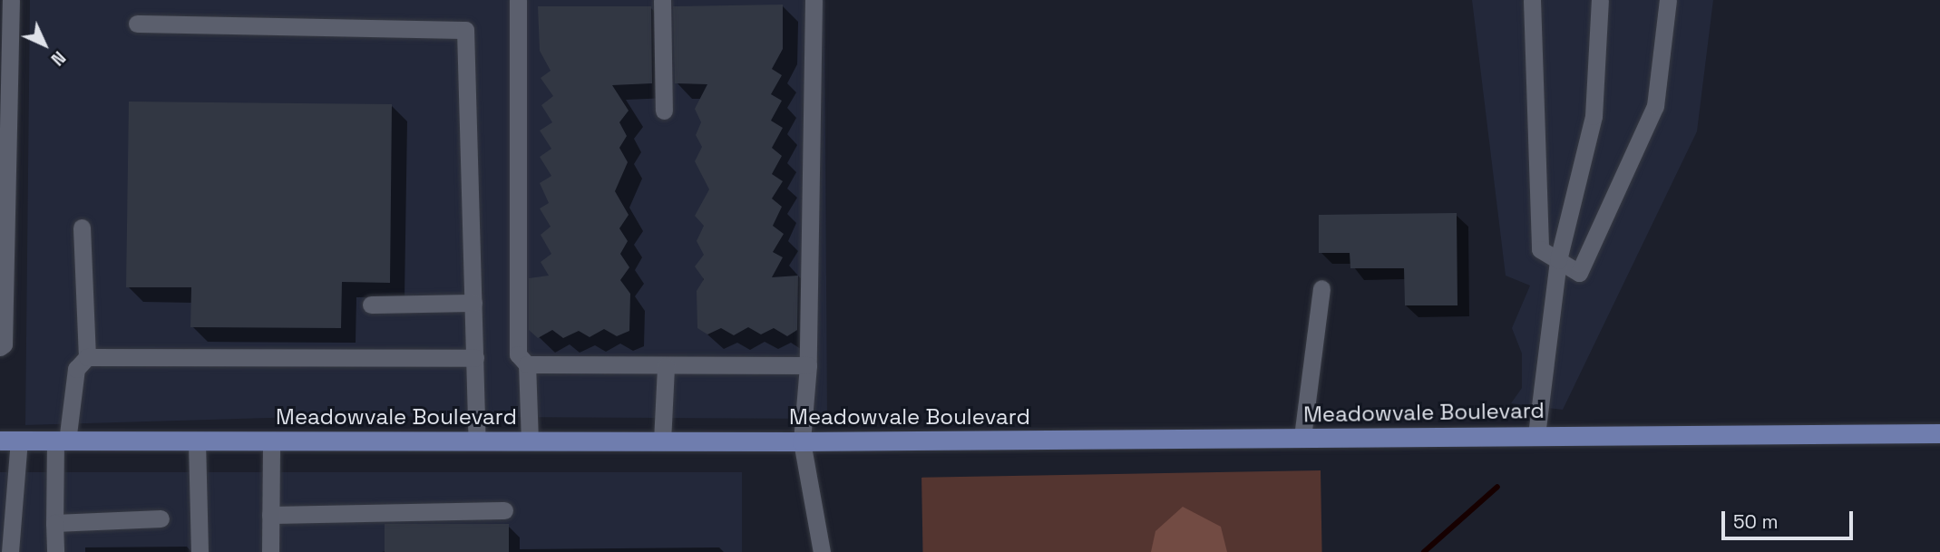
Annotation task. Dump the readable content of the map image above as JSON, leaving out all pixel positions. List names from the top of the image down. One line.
{"streets":{"main road":["Meadowvale Boulevard"]},"scale_bar":"50 m","north":"bottom right"}
